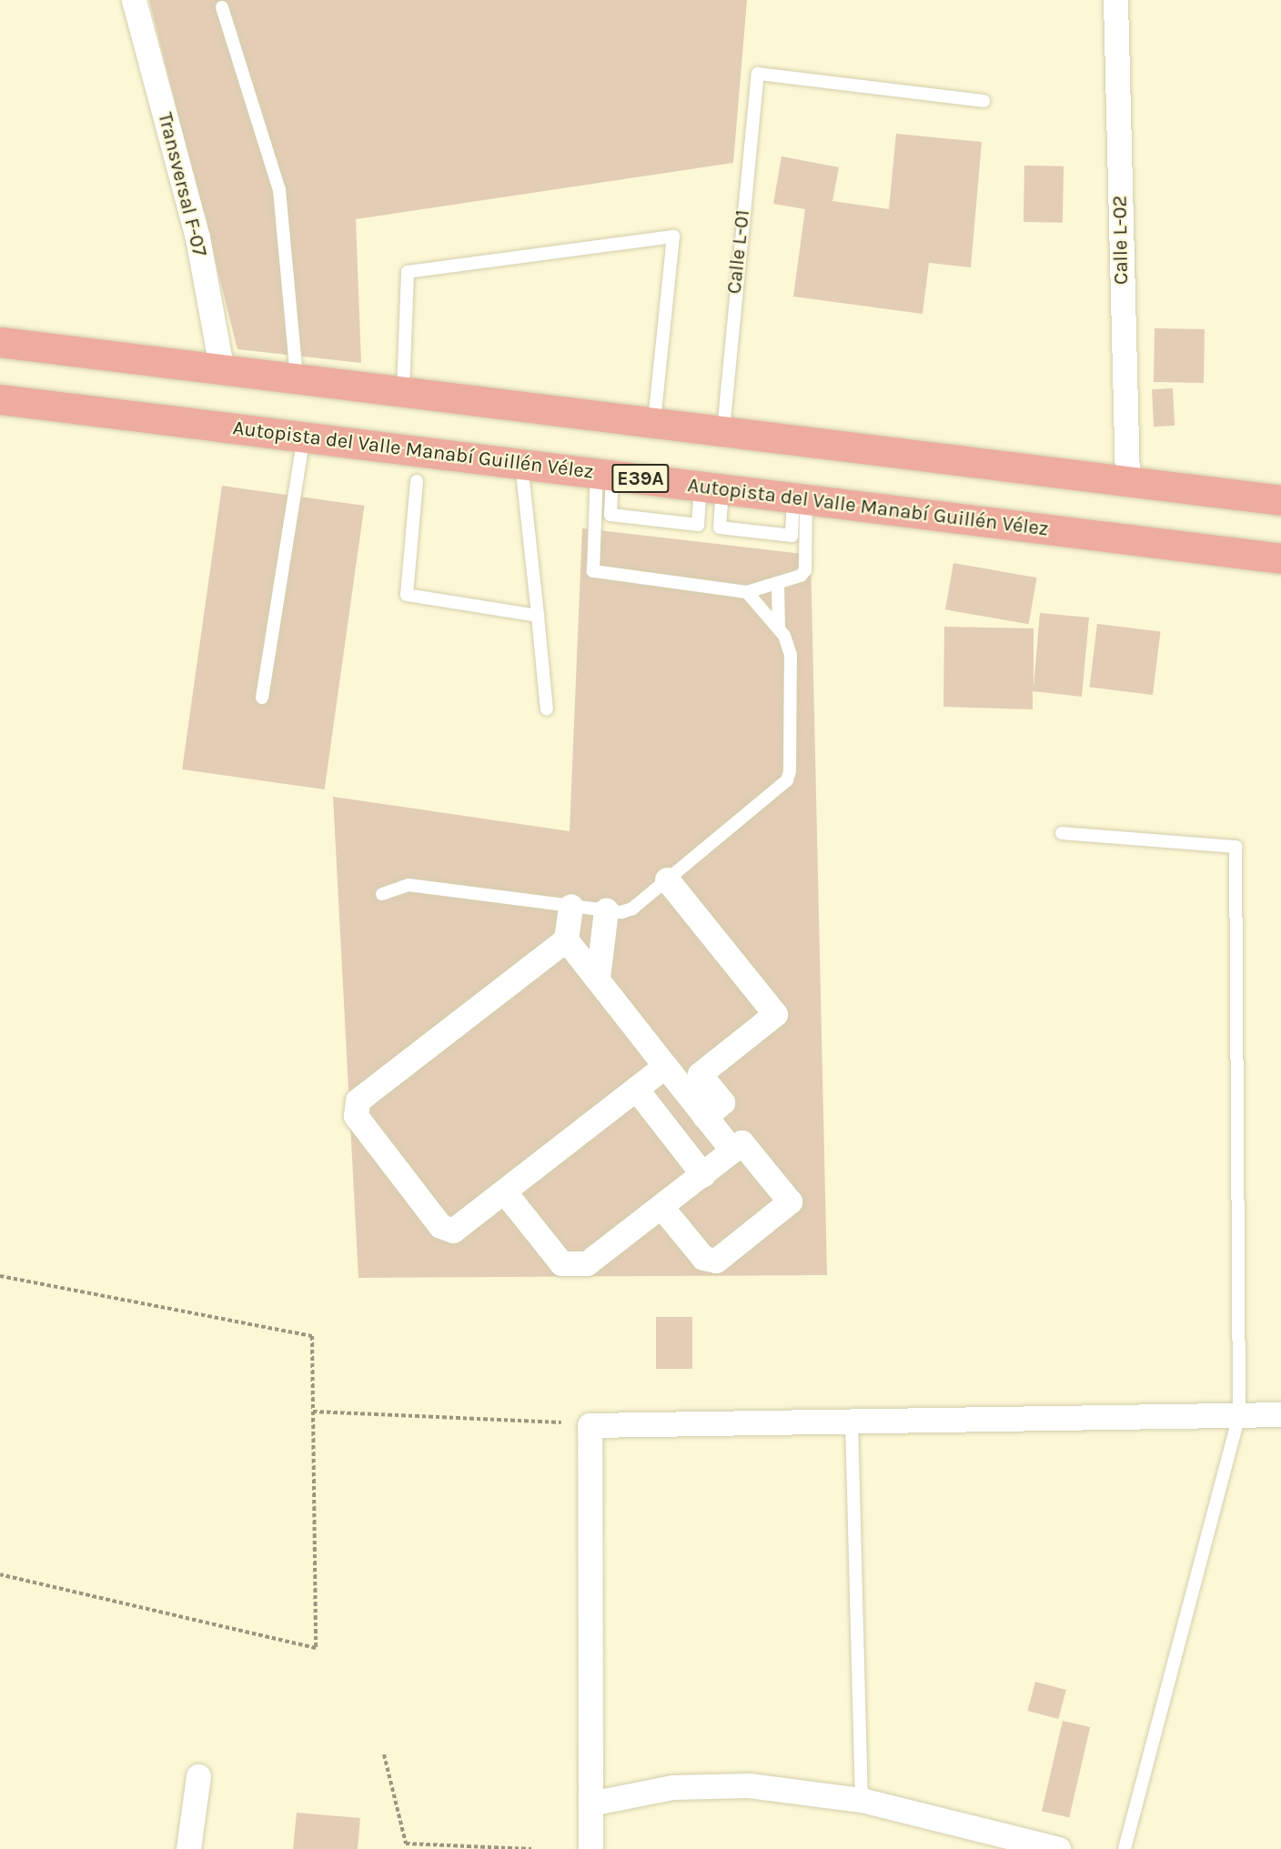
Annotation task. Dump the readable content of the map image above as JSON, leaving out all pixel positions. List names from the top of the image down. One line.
{"streets":{"main road":["Autopista del Valle Manabí Guillén Vélez","E39A"],"street":["Transversal F-07","Calle L-02"],"lane":["Calle L-01"]}}
